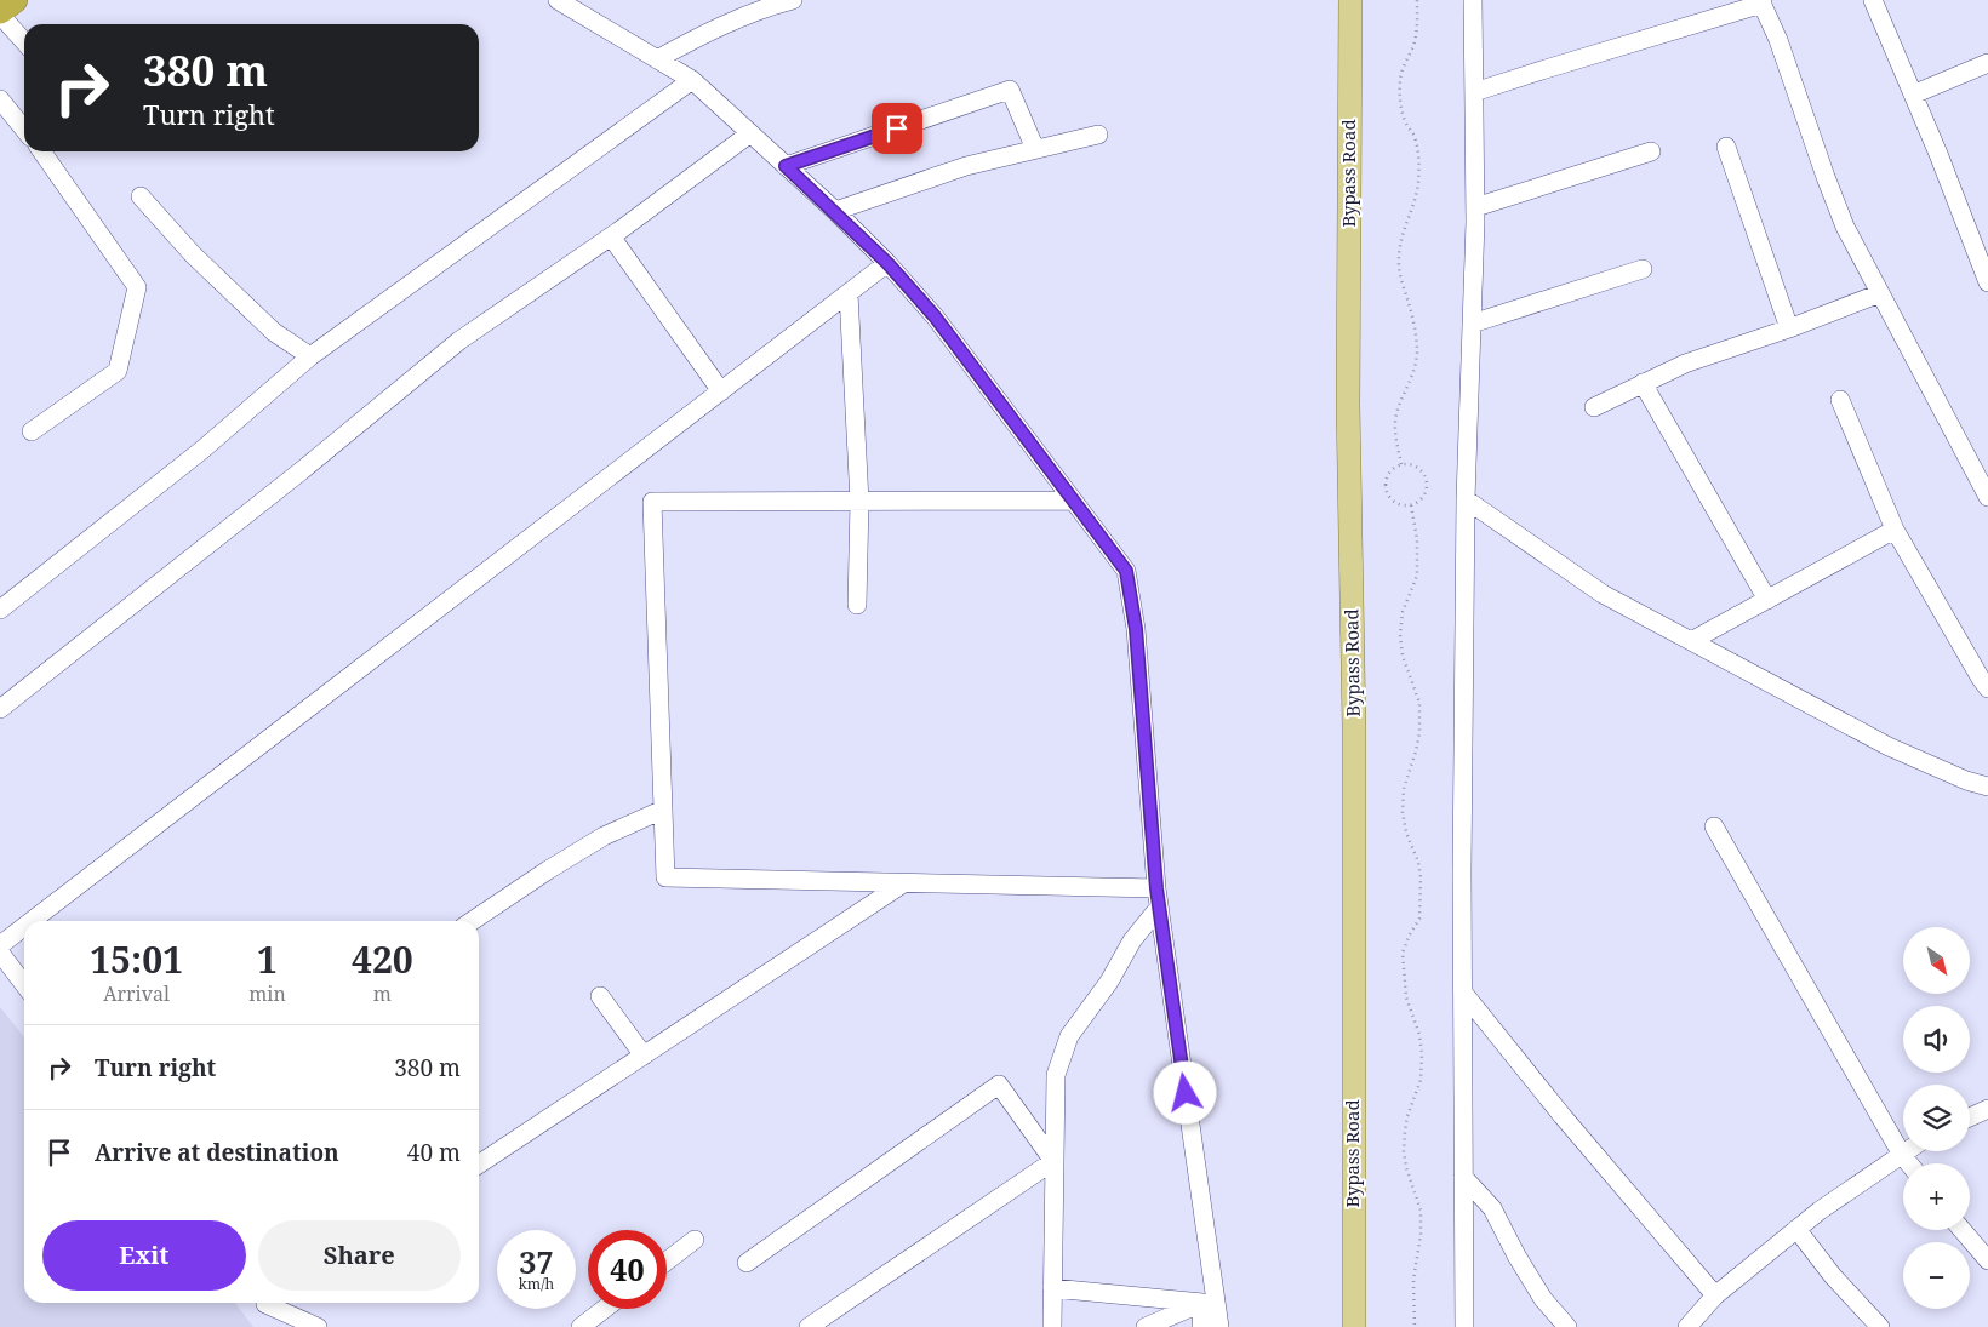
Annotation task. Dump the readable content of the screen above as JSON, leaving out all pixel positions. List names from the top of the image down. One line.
{"streets":{"main road":["Bypass Road"]},"north":"bottom right","page":{"turn":["380 m","Turn right"],"eta":["15:01","Arrival","1","min","420","m"],"map_buttons":["+","−"],"list":[{"name":"Turn right","value":"380 m"},{"name":"Arrive at destination","value":"40 m"}],"buttons":["Exit","Share"],"speed":"37 km/h","limit":"40"}}
